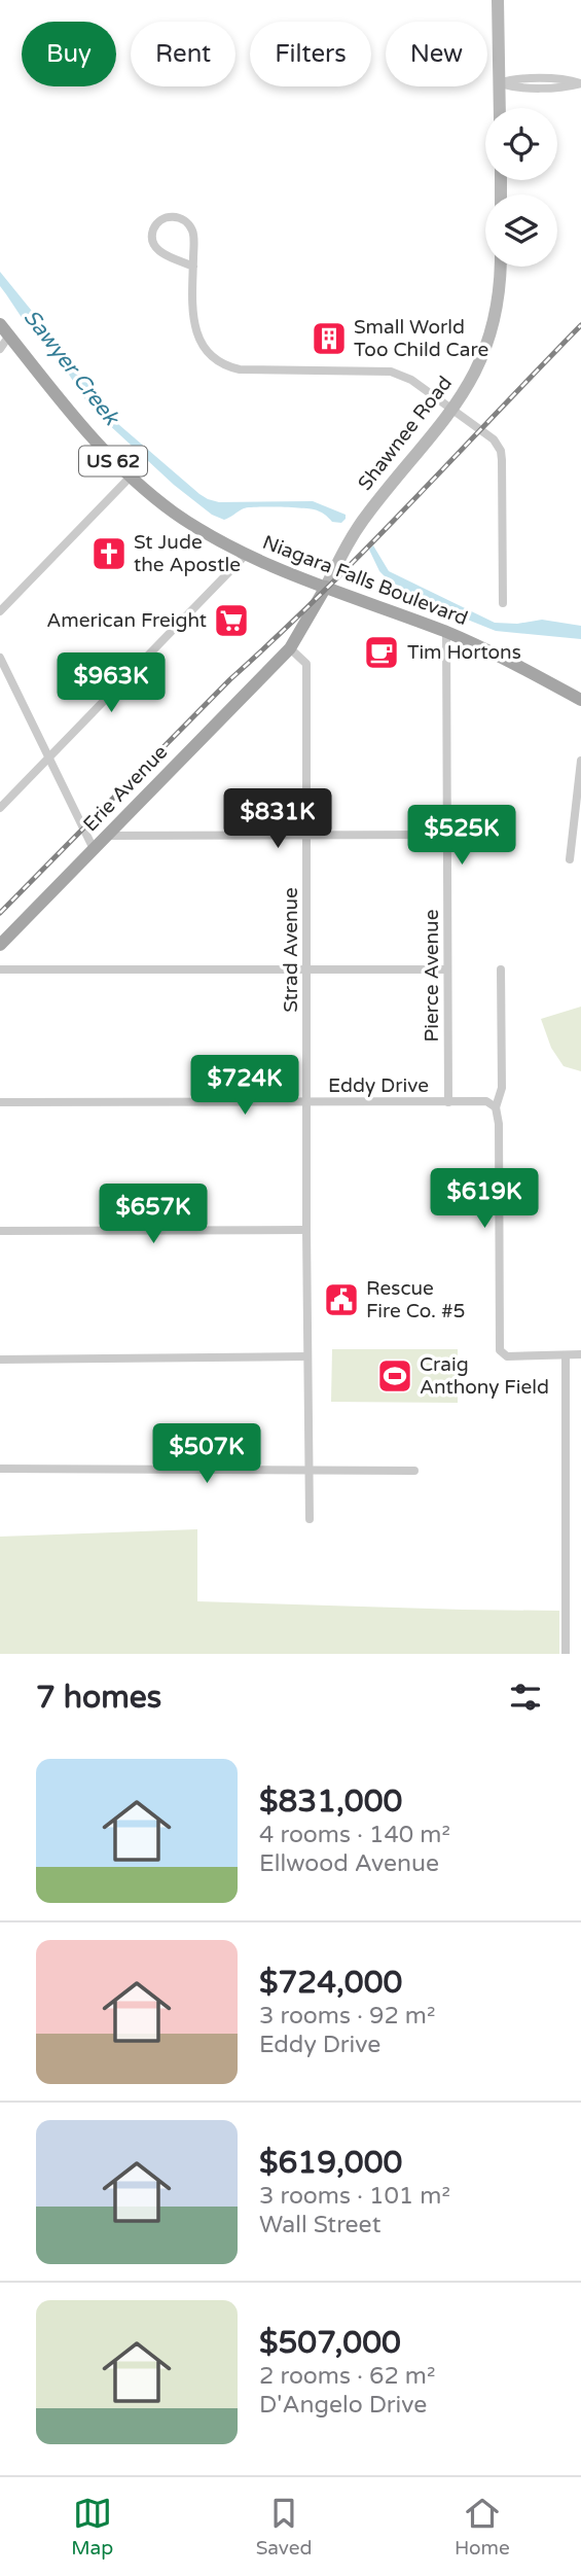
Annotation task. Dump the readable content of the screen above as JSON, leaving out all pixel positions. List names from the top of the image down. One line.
{"streets":{"main road":["Shawnee Road","US 62","Niagara Falls Boulevard","Erie Avenue"],"street":["Strad Avenue","Pierce Avenue","Eddy Drive"]},"crossings":[["Shawnee Road","Niagara Falls Boulevard"],["Shawnee Road","Erie Avenue"],["Niagara Falls Boulevard","Erie Avenue"],["Niagara Falls Boulevard","Pierce Avenue"],["Erie Avenue","Strad Avenue"],["Strad Avenue","Eddy Drive"],["Pierce Avenue","Eddy Drive"]],"water":["Sawyer Creek"],"places":{"building":["Small World Too Child Care"],"church":["St Jude the Apostle"],"supermarket":["American Freight"],"cafe":["Tim Hortons"],"public building":["Rescue Fire Co. #5"],"sports":["Craig Anthony Field"]},"page":{"chip":["Buy","Rent","Filters","New"],"price":["$963K","$831K","$525K","$724K","$619K","$657K","$507K"],"heading":"7 homes","list":[{"name":"$831,000","note":"4 rooms · 140 m² · Ellwood Avenue"},{"name":"$724,000","note":"3 rooms · 92 m² · Eddy Drive"},{"name":"$619,000","note":"3 rooms · 101 m² · Wall Street"},{"name":"$507,000","note":"2 rooms · 62 m² · D'Angelo Drive"}],"tabs":["Map","Saved","Home"]}}
